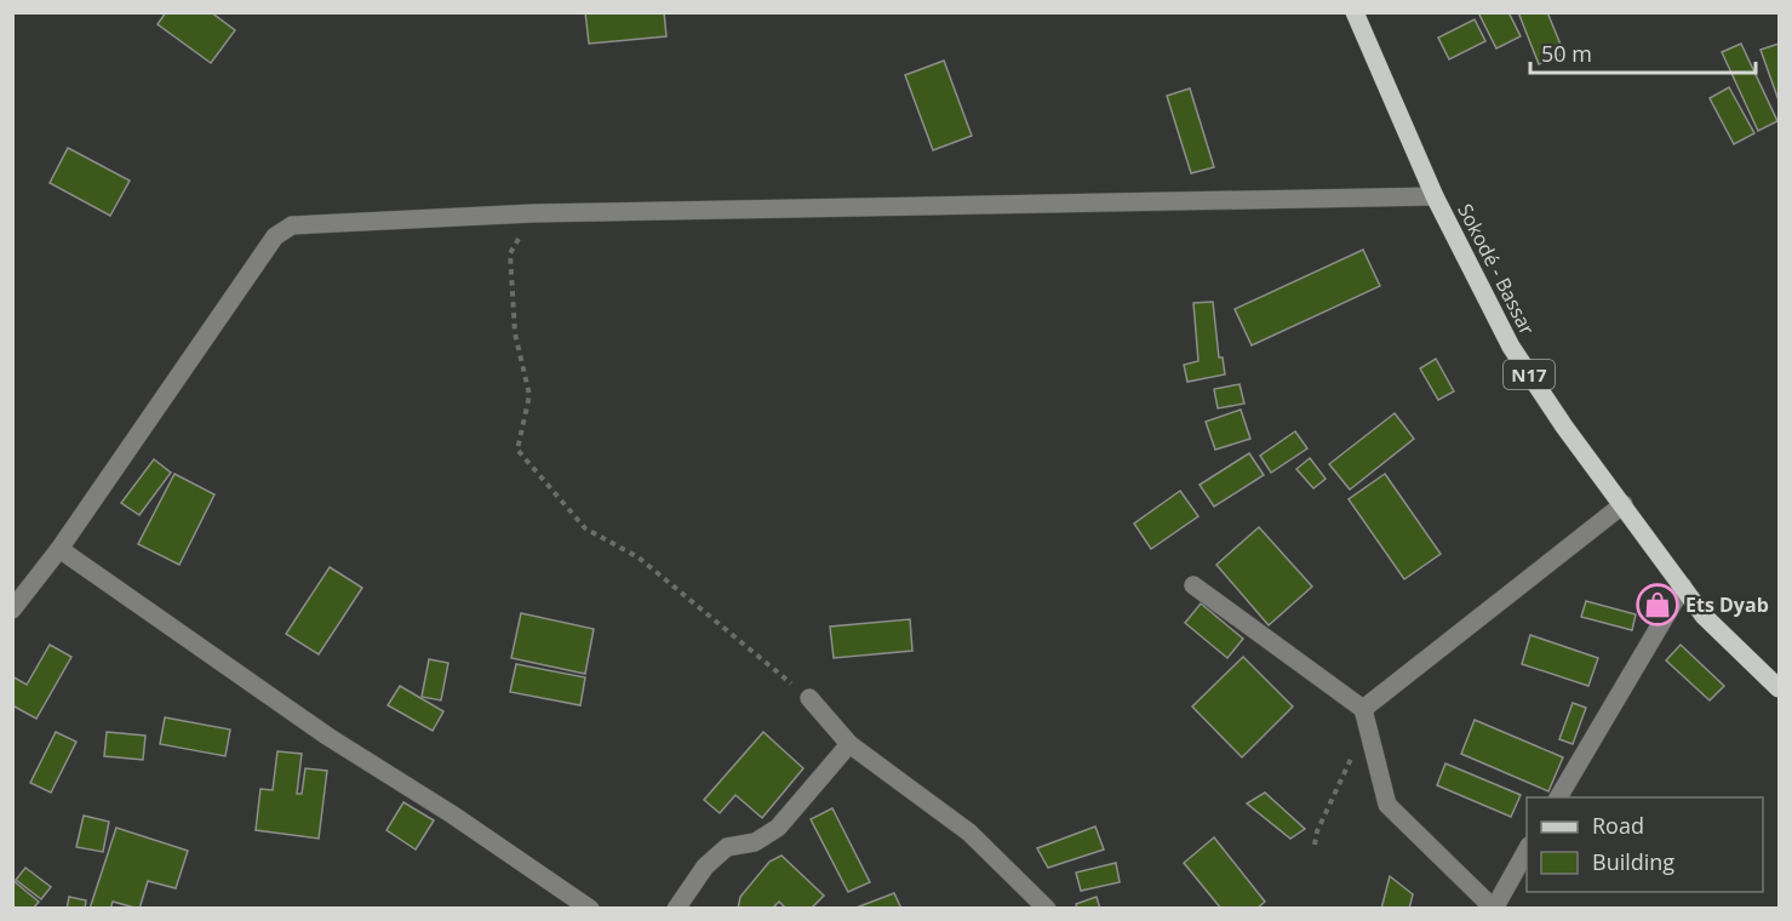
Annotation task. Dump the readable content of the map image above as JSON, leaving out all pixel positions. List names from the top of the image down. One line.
{"streets":{"main road":["Sokodé - Bassar","N17"]},"places":{"shop":["Ets Dyab"]},"legend":["Road","Building"],"scale_bar":"50 m"}
